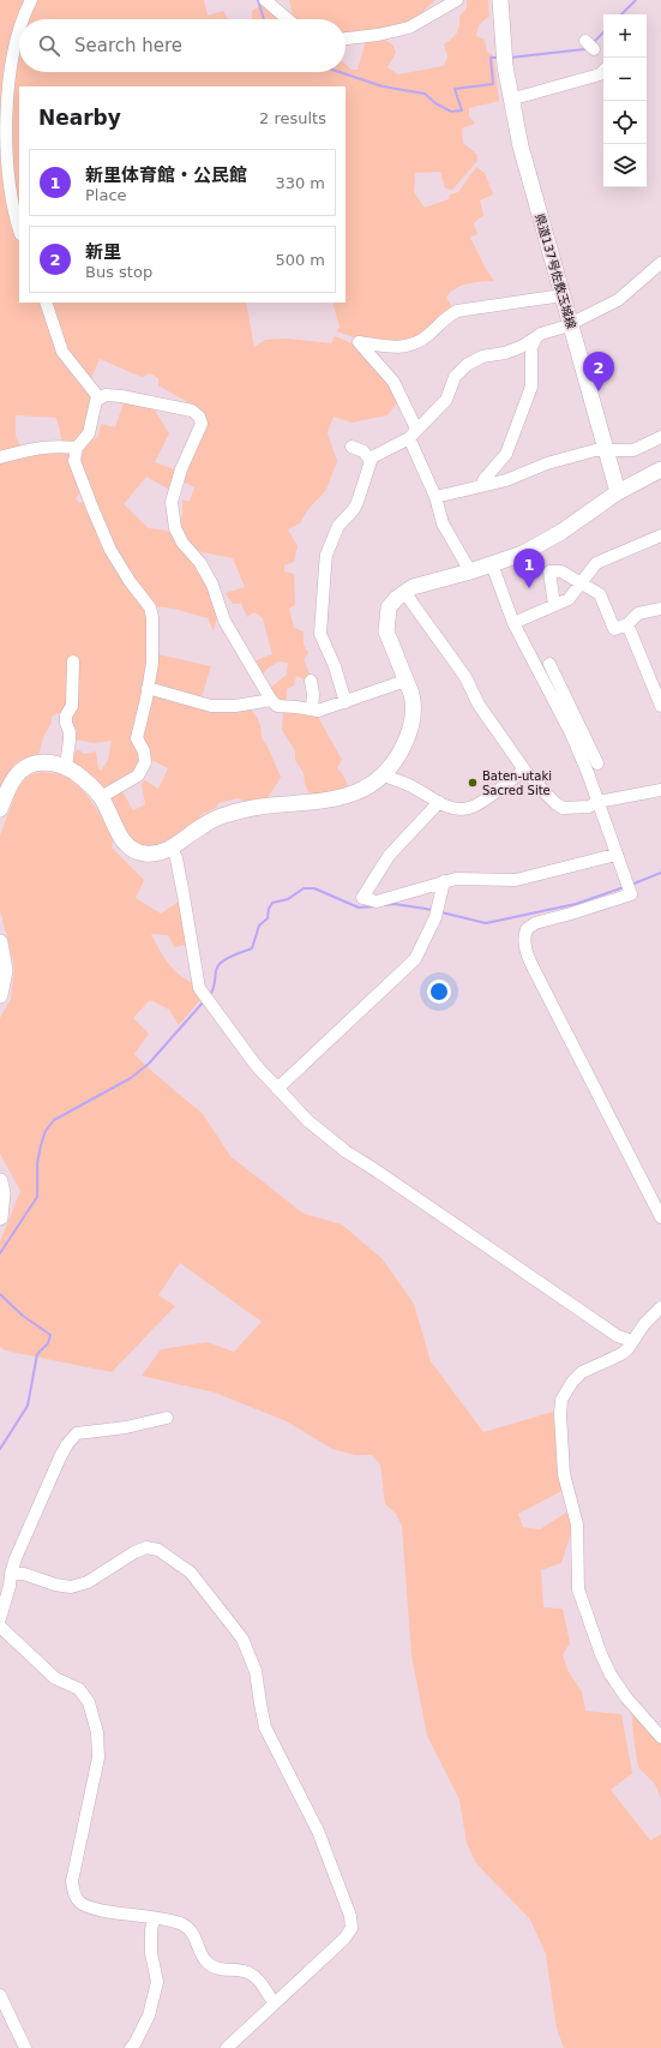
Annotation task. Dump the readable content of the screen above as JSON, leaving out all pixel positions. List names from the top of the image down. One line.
{"streets":{"main road":["県道137号佐敷玉城線"]},"places":["Baten-utaki Sacred Site"],"page":{"map_buttons":["+","−"],"search":"Search here","heading":["Nearby","2 results"],"list":[{"mark":"1","name":"新里体育館・公民館","note":"Place","value":"330 m"},{"mark":"2","name":"新里","note":"Bus stop","value":"500 m"}],"pins":["2","1"]}}
